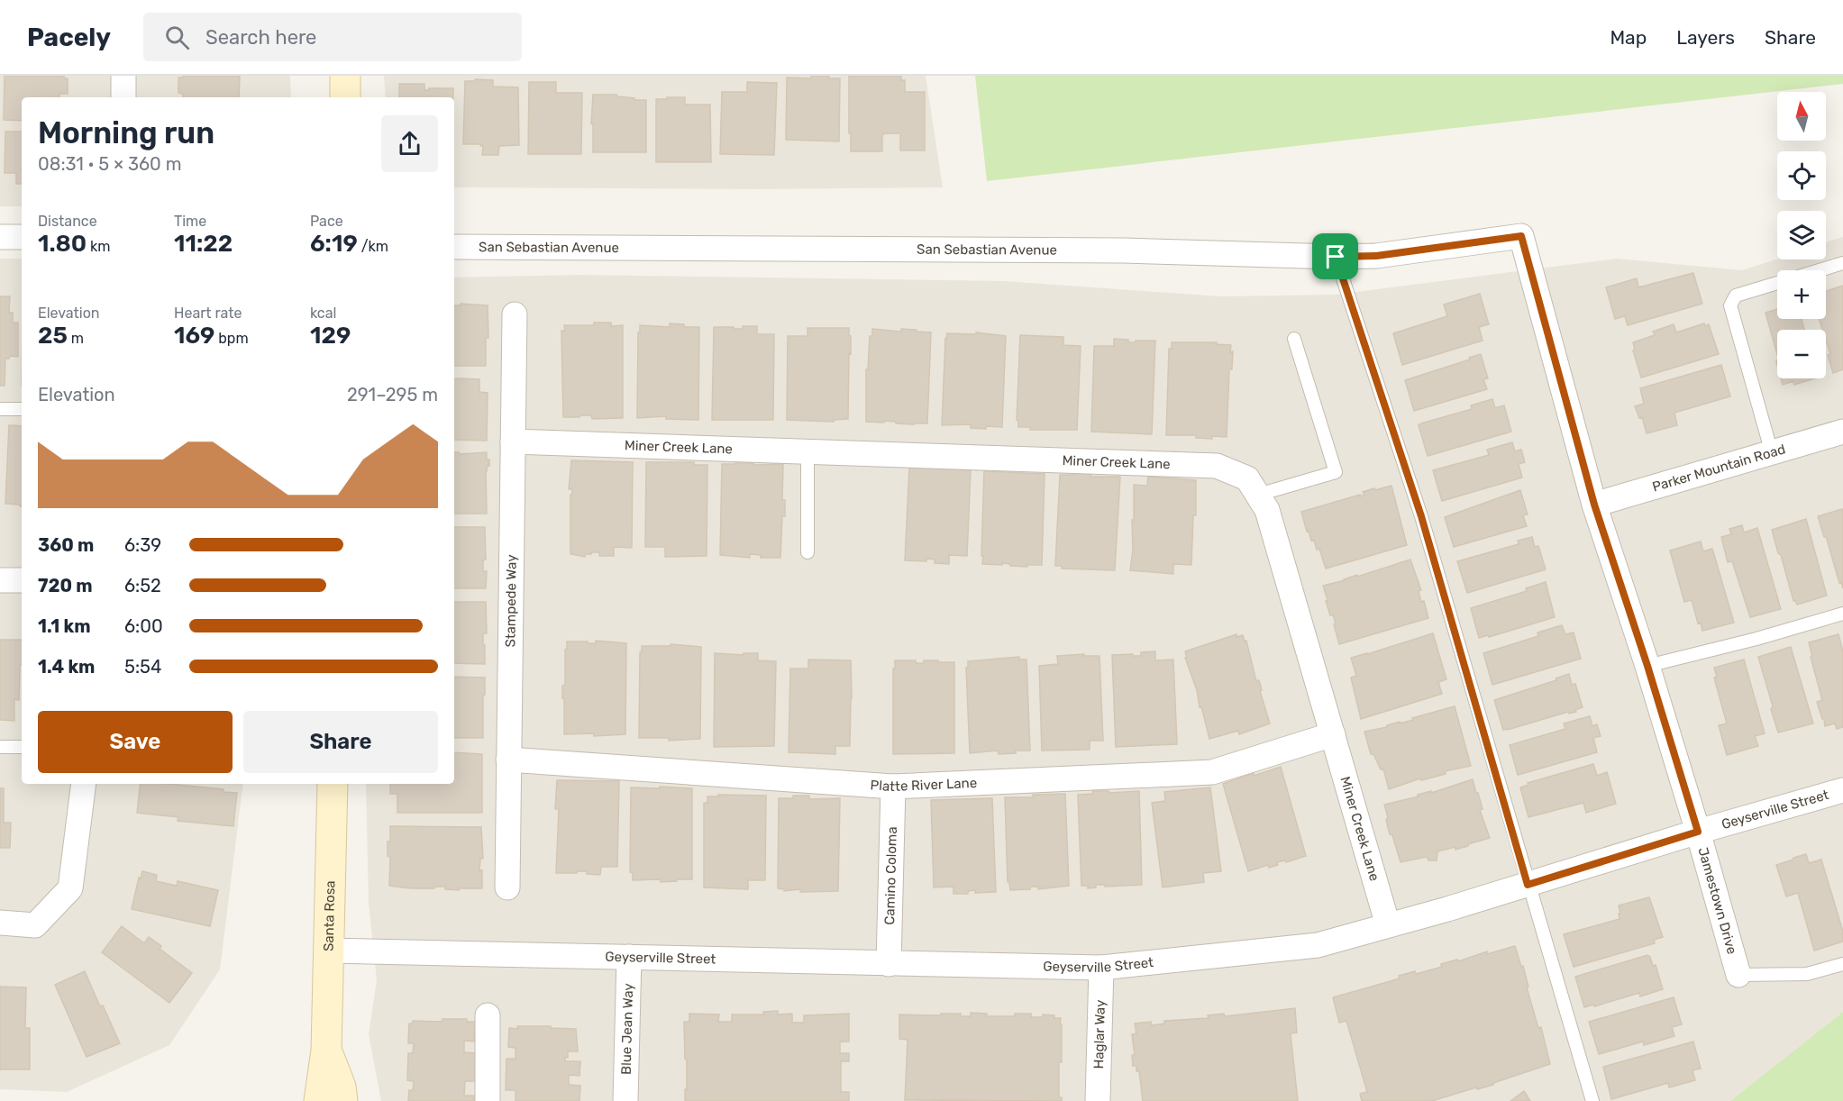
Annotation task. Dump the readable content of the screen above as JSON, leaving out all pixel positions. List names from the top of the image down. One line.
{"streets":{"street":["San Sebastian Avenue","Miner Creek Lane","Parker Mountain Road","Stampede Way","Platte River Lane","Geyserville Street","Camino Coloma","Jamestown Drive","Santa Rosa","Blue Jean Way","Haglar Way"]},"crossings":[["San Sebastian Avenue","Jamestown Drive"],["Miner Creek Lane","Stampede Way"],["Miner Creek Lane","Platte River Lane"],["Miner Creek Lane","Geyserville Street"],["Parker Mountain Road","Jamestown Drive"],["Stampede Way","Platte River Lane"],["Platte River Lane","Camino Coloma"],["Geyserville Street","Camino Coloma"],["Geyserville Street","Jamestown Drive"],["Geyserville Street","Santa Rosa"],["Geyserville Street","Blue Jean Way"],["Geyserville Street","Haglar Way"]],"north":"top","page":{"header":"Pacely","search":"Search here","nav":["Map","Layers","Share"],"map_buttons":["+","−"],"heading":["Morning run","08:31 · 5 × 360 m"],"stats":[["Distance","1.80 km"],["Time","11:22"],["Pace","6:19 /km"],["Elevation","25 m"],["Heart rate","169 bpm"],["kcal","129"]],"chart":["Elevation","291–295 m"],"list":[{"name":"360 m","note":"6:39"},{"name":"720 m","note":"6:52"},{"name":"1.1 km","note":"6:00"},{"name":"1.4 km","note":"5:54"}],"buttons":["Save","Share"]}}
